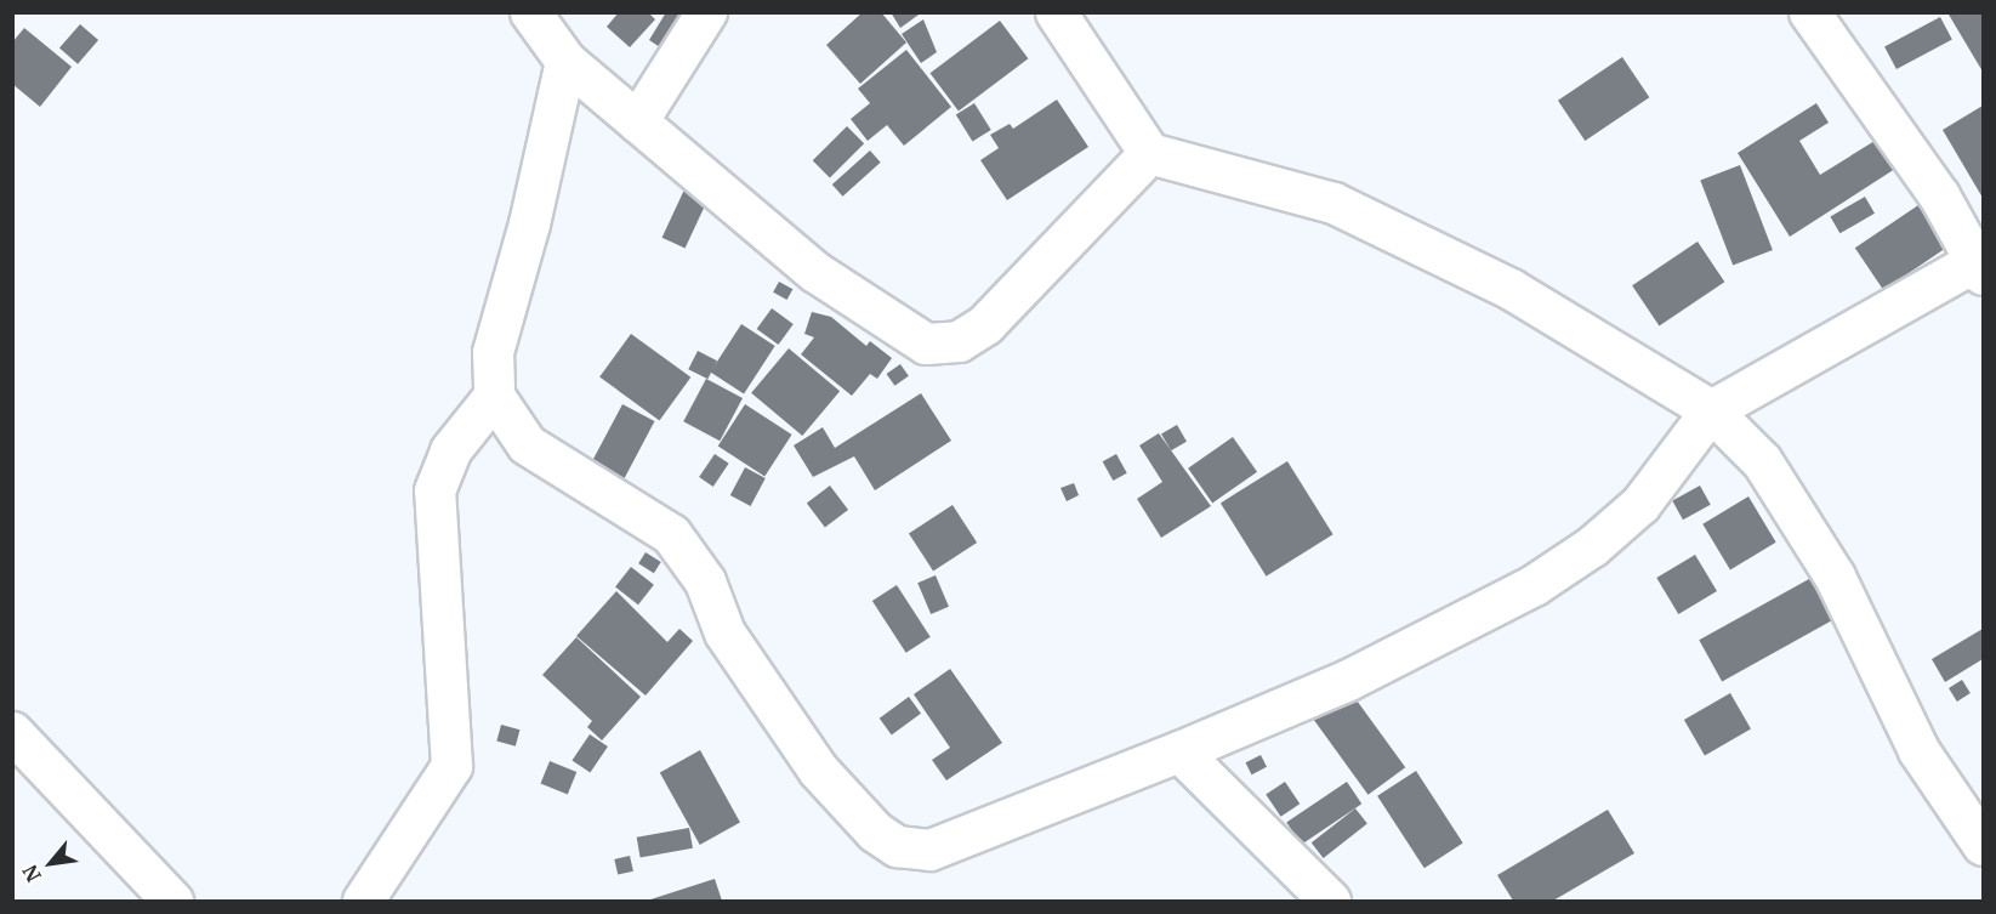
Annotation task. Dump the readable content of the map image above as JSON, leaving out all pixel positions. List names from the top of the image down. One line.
{"north":"bottom left"}
